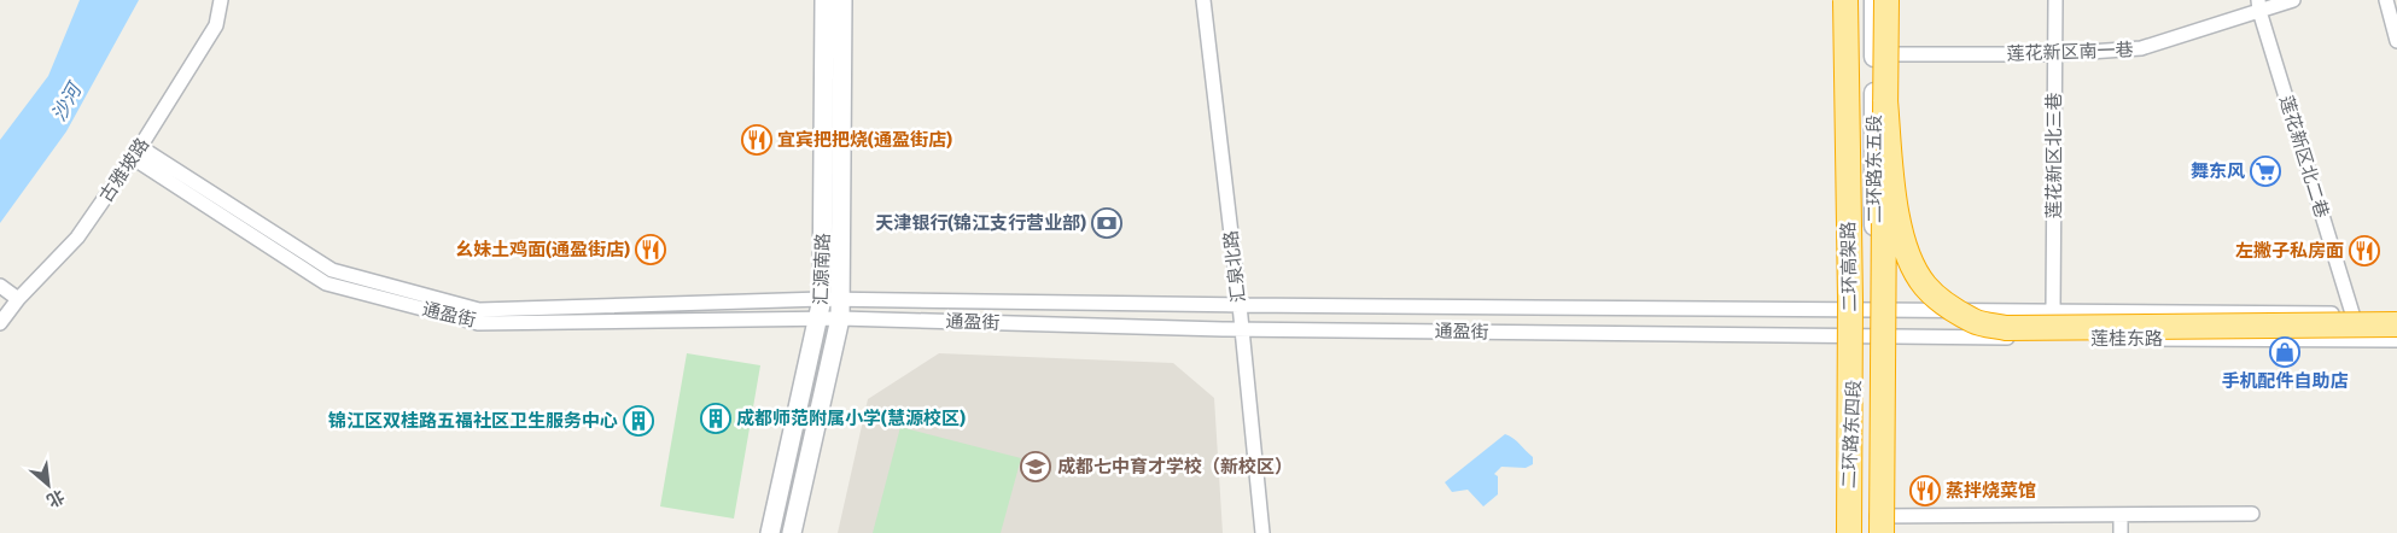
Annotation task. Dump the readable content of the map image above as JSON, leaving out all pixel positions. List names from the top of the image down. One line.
{"streets":{"highway":["二环高架路"],"main road":["二环路东五段","二环路东四段"],"street":["莲花新区南一巷","莲花新区北三巷","莲花新区北二巷","古雅坡路","汇泉北路","汇源南路","通盈街","莲桂东路"]},"crossings":[["莲花新区南一巷","莲花新区北三巷"],["莲花新区南一巷","莲花新区北二巷"],["莲花新区南一巷","二环路东五段"],["莲花新区北三巷","莲桂东路"],["莲花新区北二巷","莲桂东路"],["二环路东五段","通盈街"],["二环路东五段","莲桂东路"],["二环路东五段","二环路东四段"],["古雅坡路","通盈街"],["汇泉北路","通盈街"],["二环高架路","二环路东四段"],["汇源南路","通盈街"],["通盈街","莲桂东路"],["通盈街","二环路东四段"],["莲桂东路","二环路东四段"]],"water":["沙河"],"places":{"restaurant":["宜宾把把烧(通盈街店)","幺妹土鸡面(通盈街店)","左撇子私房面","蒸拌烧菜馆"],"supermarket":["舞东风"],"bank":["天津银行(锦江支行营业部)"],"shop":["手机配件自助店"],"building":["成都师范附属小学(慧源校区)","锦江区双桂路五福社区卫生服务中心"],"school or university":["成都七中育才学校（新校区）"]},"north":"bottom right"}
